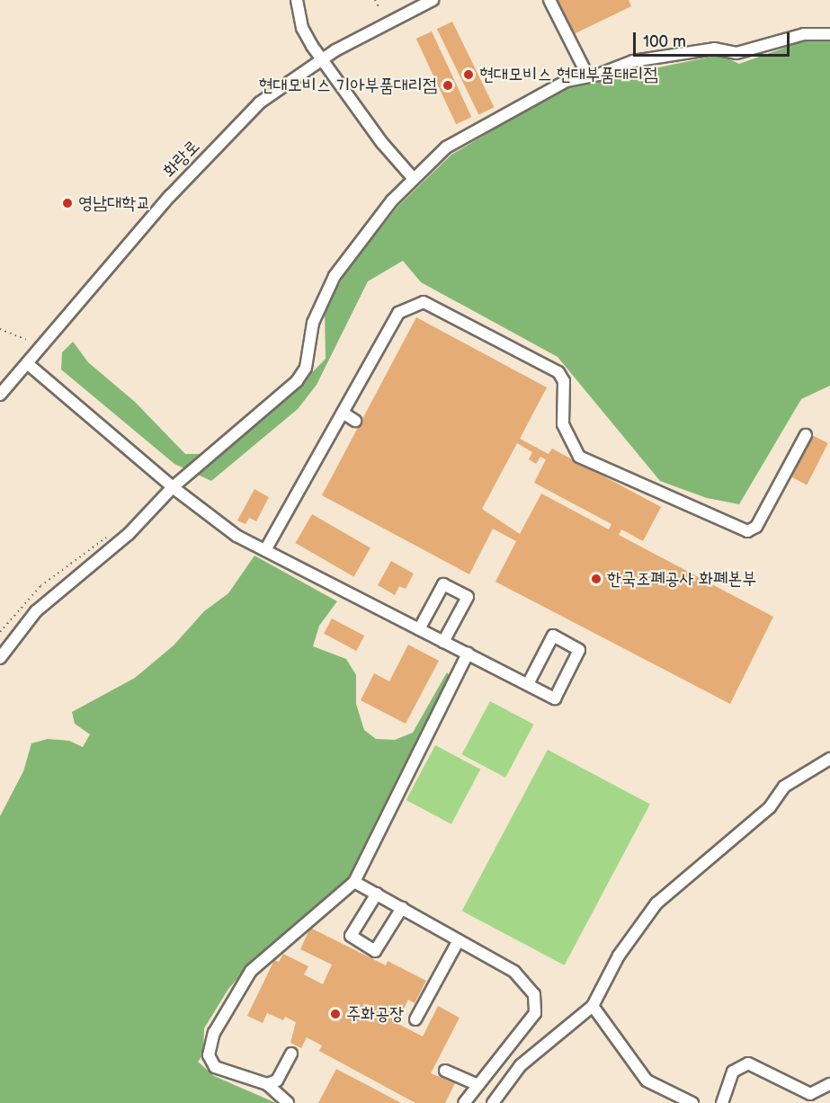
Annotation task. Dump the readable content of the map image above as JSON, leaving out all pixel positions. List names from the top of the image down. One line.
{"streets":{"street":["화랑로"]},"places":["현대모비스 현대부품대리점","현대모비스 기아부품대리점","영남대학교","한국조폐공사 화폐본부","주화공장"],"scale_bar":"100 m"}
